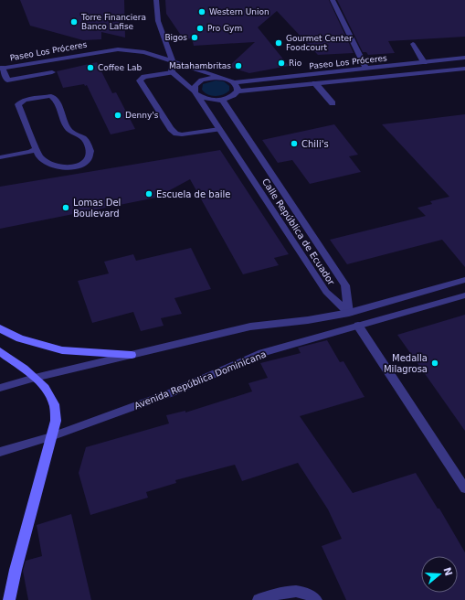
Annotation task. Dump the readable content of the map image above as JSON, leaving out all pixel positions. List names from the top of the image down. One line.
{"streets":{"street":["Paseo Los Próceres","Calle República de Ecuador","Avenida República Dominicana"]},"places":["Western Union","Torre Financiera Banco Lafise","Pro Gym","Bigos","Gourmet Center Foodcourt","Rio","Matahambritas","Coffee Lab","Denny's","Chili's","Escuela de baile","Lomas Del Boulevard","Medalla Milagrosa"],"north":"right"}
